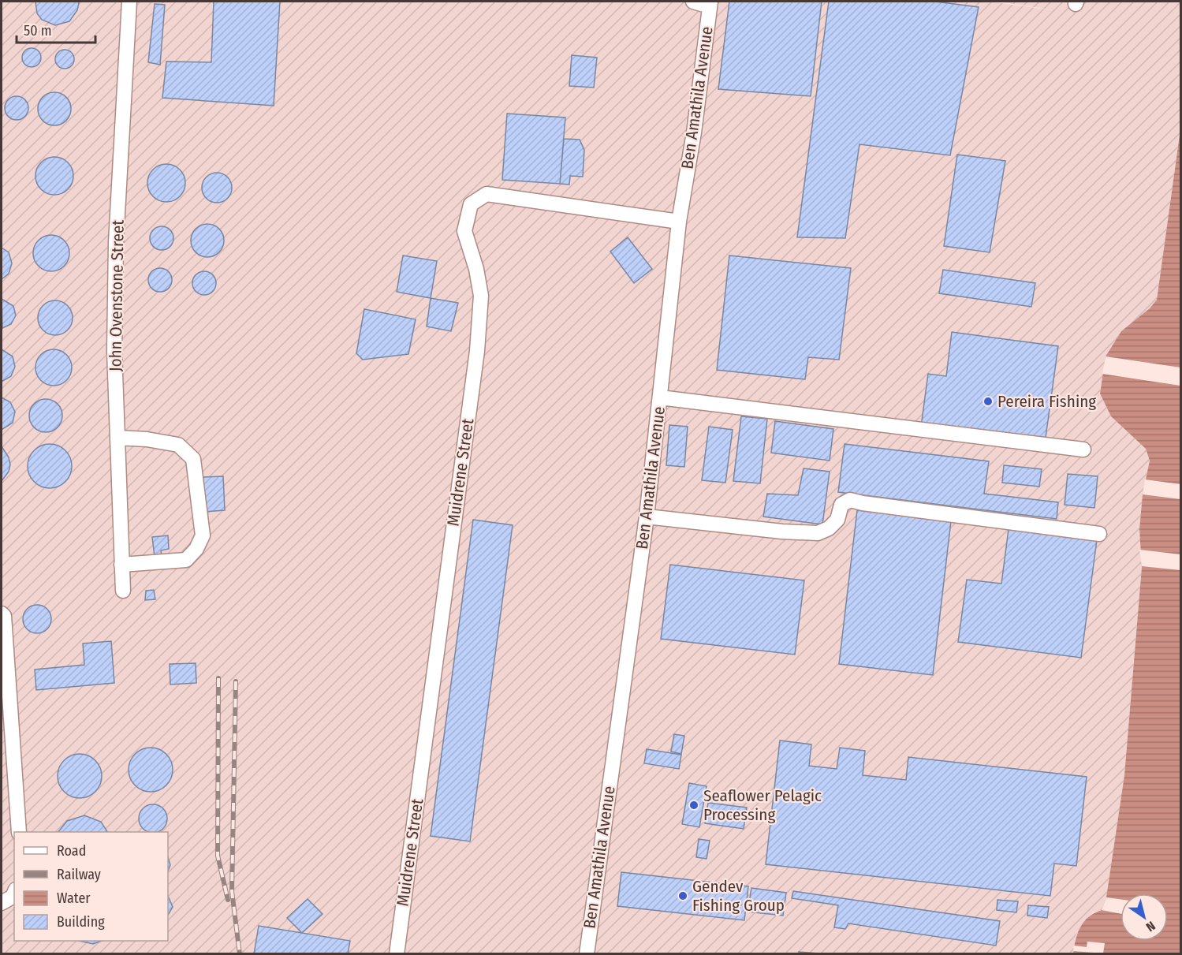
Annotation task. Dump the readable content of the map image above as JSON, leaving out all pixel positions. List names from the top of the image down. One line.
{"streets":{"street":["Ben Amathila Avenue","John Ovenstone Street","Muidrene Street"]},"crossings":[["Ben Amathila Avenue","Muidrene Street"]],"places":["Pereira Fishing","Seaflower Pelagic Processing","Gendev Fishing Group"],"legend":["Road","Railway","Water","Building"],"scale_bar":"50 m","north":"bottom right"}
